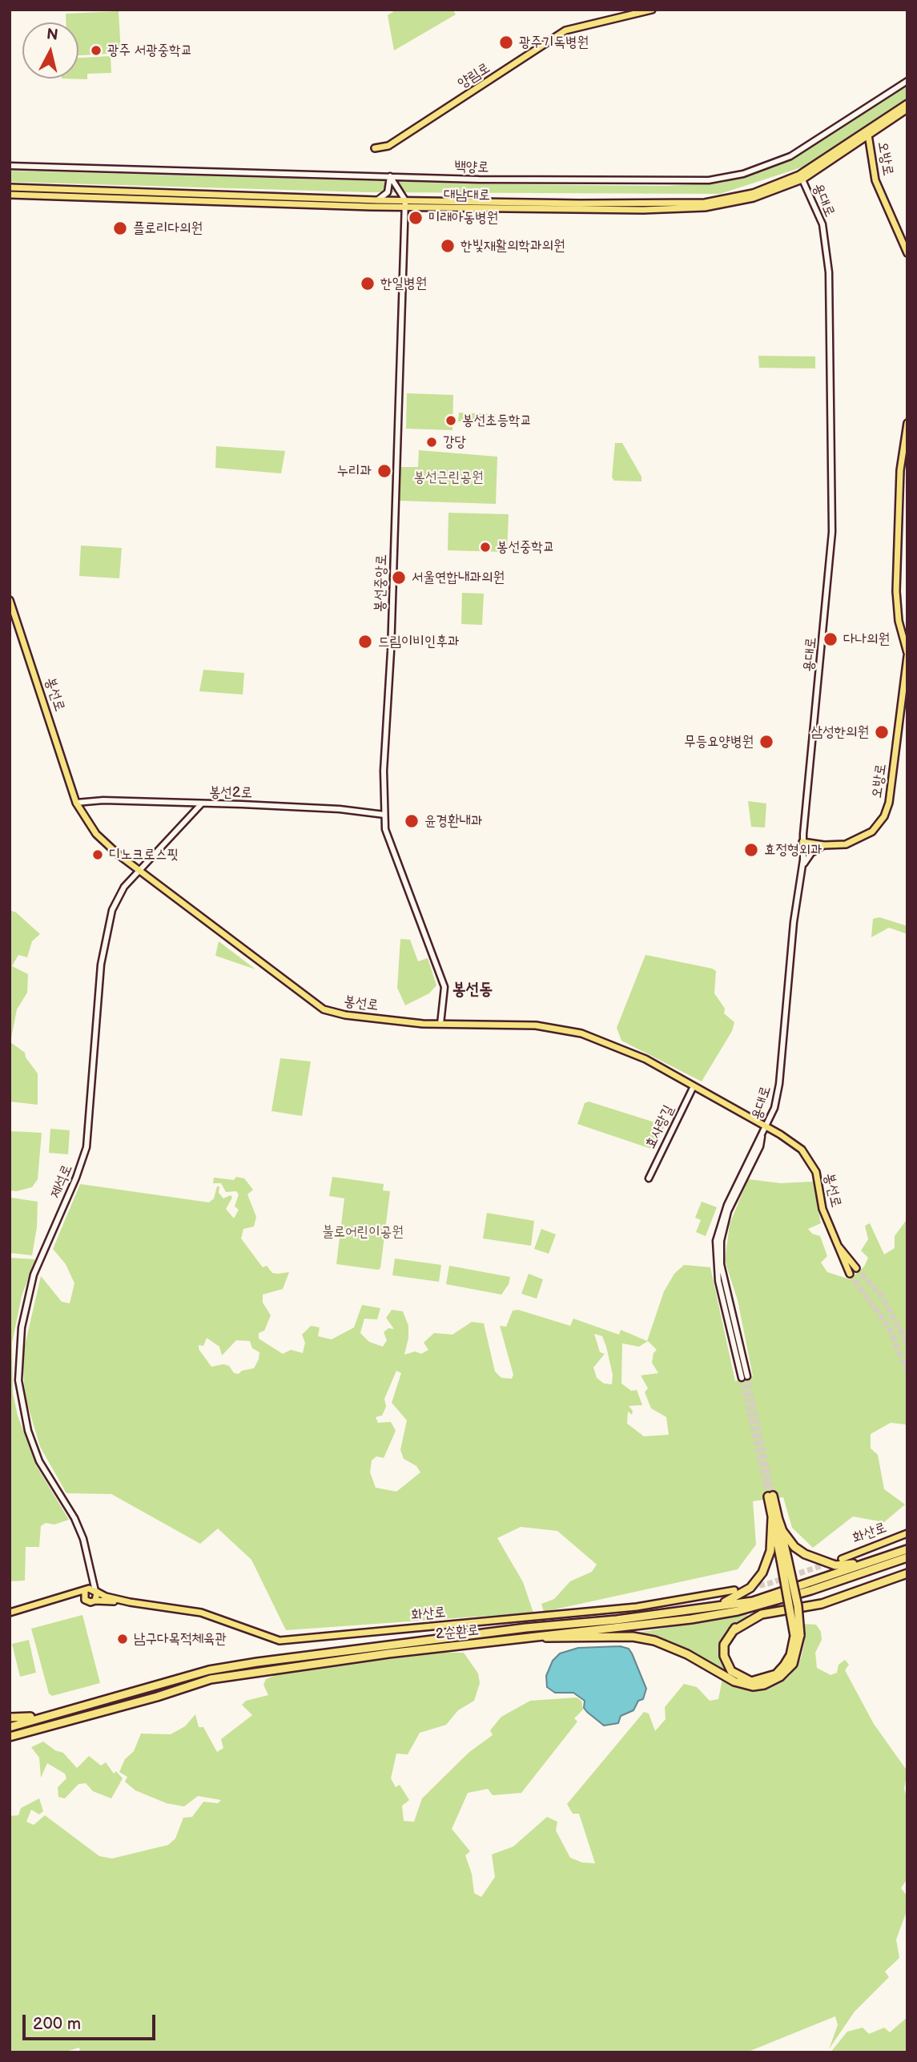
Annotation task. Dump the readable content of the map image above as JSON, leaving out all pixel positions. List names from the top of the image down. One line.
{"streets":{"highway":["2순환로"],"main road":["양림로","오방로","대남대로","봉선로","화산로"],"street":["백양로","용대로","봉선중앙로","봉선2로","효사랑길","제석로"]},"crossings":[["오방로","대남대로"],["오방로","용대로"],["대남대로","용대로"],["대남대로","봉선중앙로"],["용대로","봉선로"],["봉선중앙로","봉선로"],["봉선중앙로","봉선2로"],["봉선로","봉선2로"],["봉선로","효사랑길"],["봉선로","제석로"],["봉선2로","제석로"]],"districts":["봉선동"],"parks":["봉선근린공원","불로어린이공원"],"places":["광주기독병원","광주 서광중학교","미래아동병원","플로리다의원","한빛재활의학과의원","한일병원","봉선초등학교","강당","누리과","봉선중학교","서울연합내과의원","다나의원","드림이비인후과","삼성한의원","무등요양병원","윤경환내과","효정형외과","디노크로스핏","남구다목적체육관"],"scale_bar":"200 m","north":"top"}
